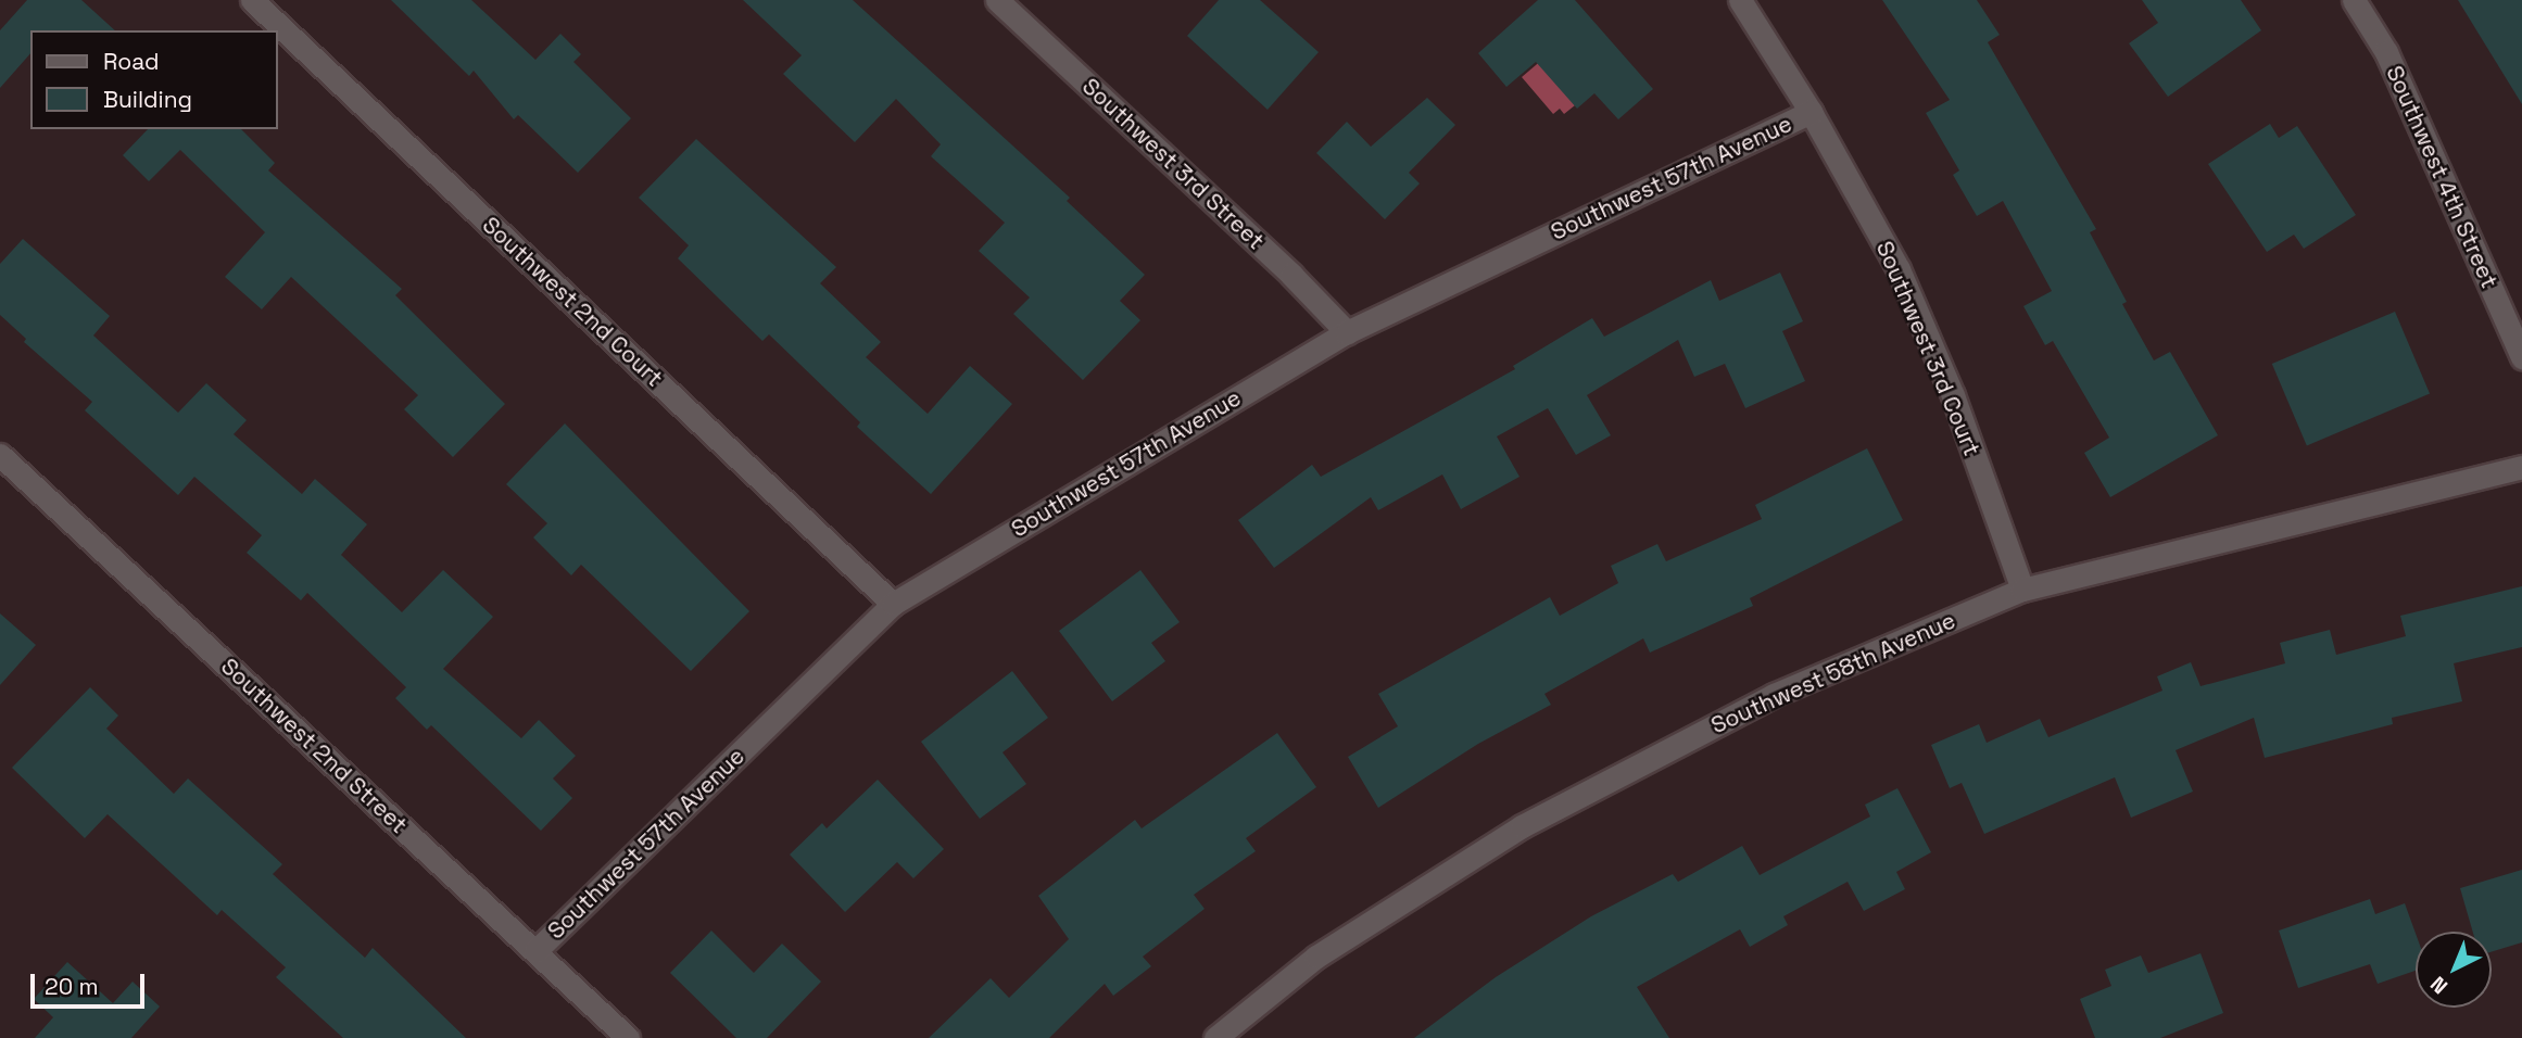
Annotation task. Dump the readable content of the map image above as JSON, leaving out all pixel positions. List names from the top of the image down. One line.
{"streets":{"street":["Southwest 3rd Street","Southwest 4th Street","Southwest 57th Avenue","Southwest 2nd Court","Southwest 3rd Court","Southwest 58th Avenue","Southwest 2nd Street"]},"crossings":[["Southwest 3rd Street","Southwest 57th Avenue"],["Southwest 57th Avenue","Southwest 2nd Court"],["Southwest 57th Avenue","Southwest 3rd Court"],["Southwest 57th Avenue","Southwest 2nd Street"],["Southwest 3rd Court","Southwest 58th Avenue"]],"legend":["Road","Building"],"scale_bar":"20 m","north":"bottom left"}
